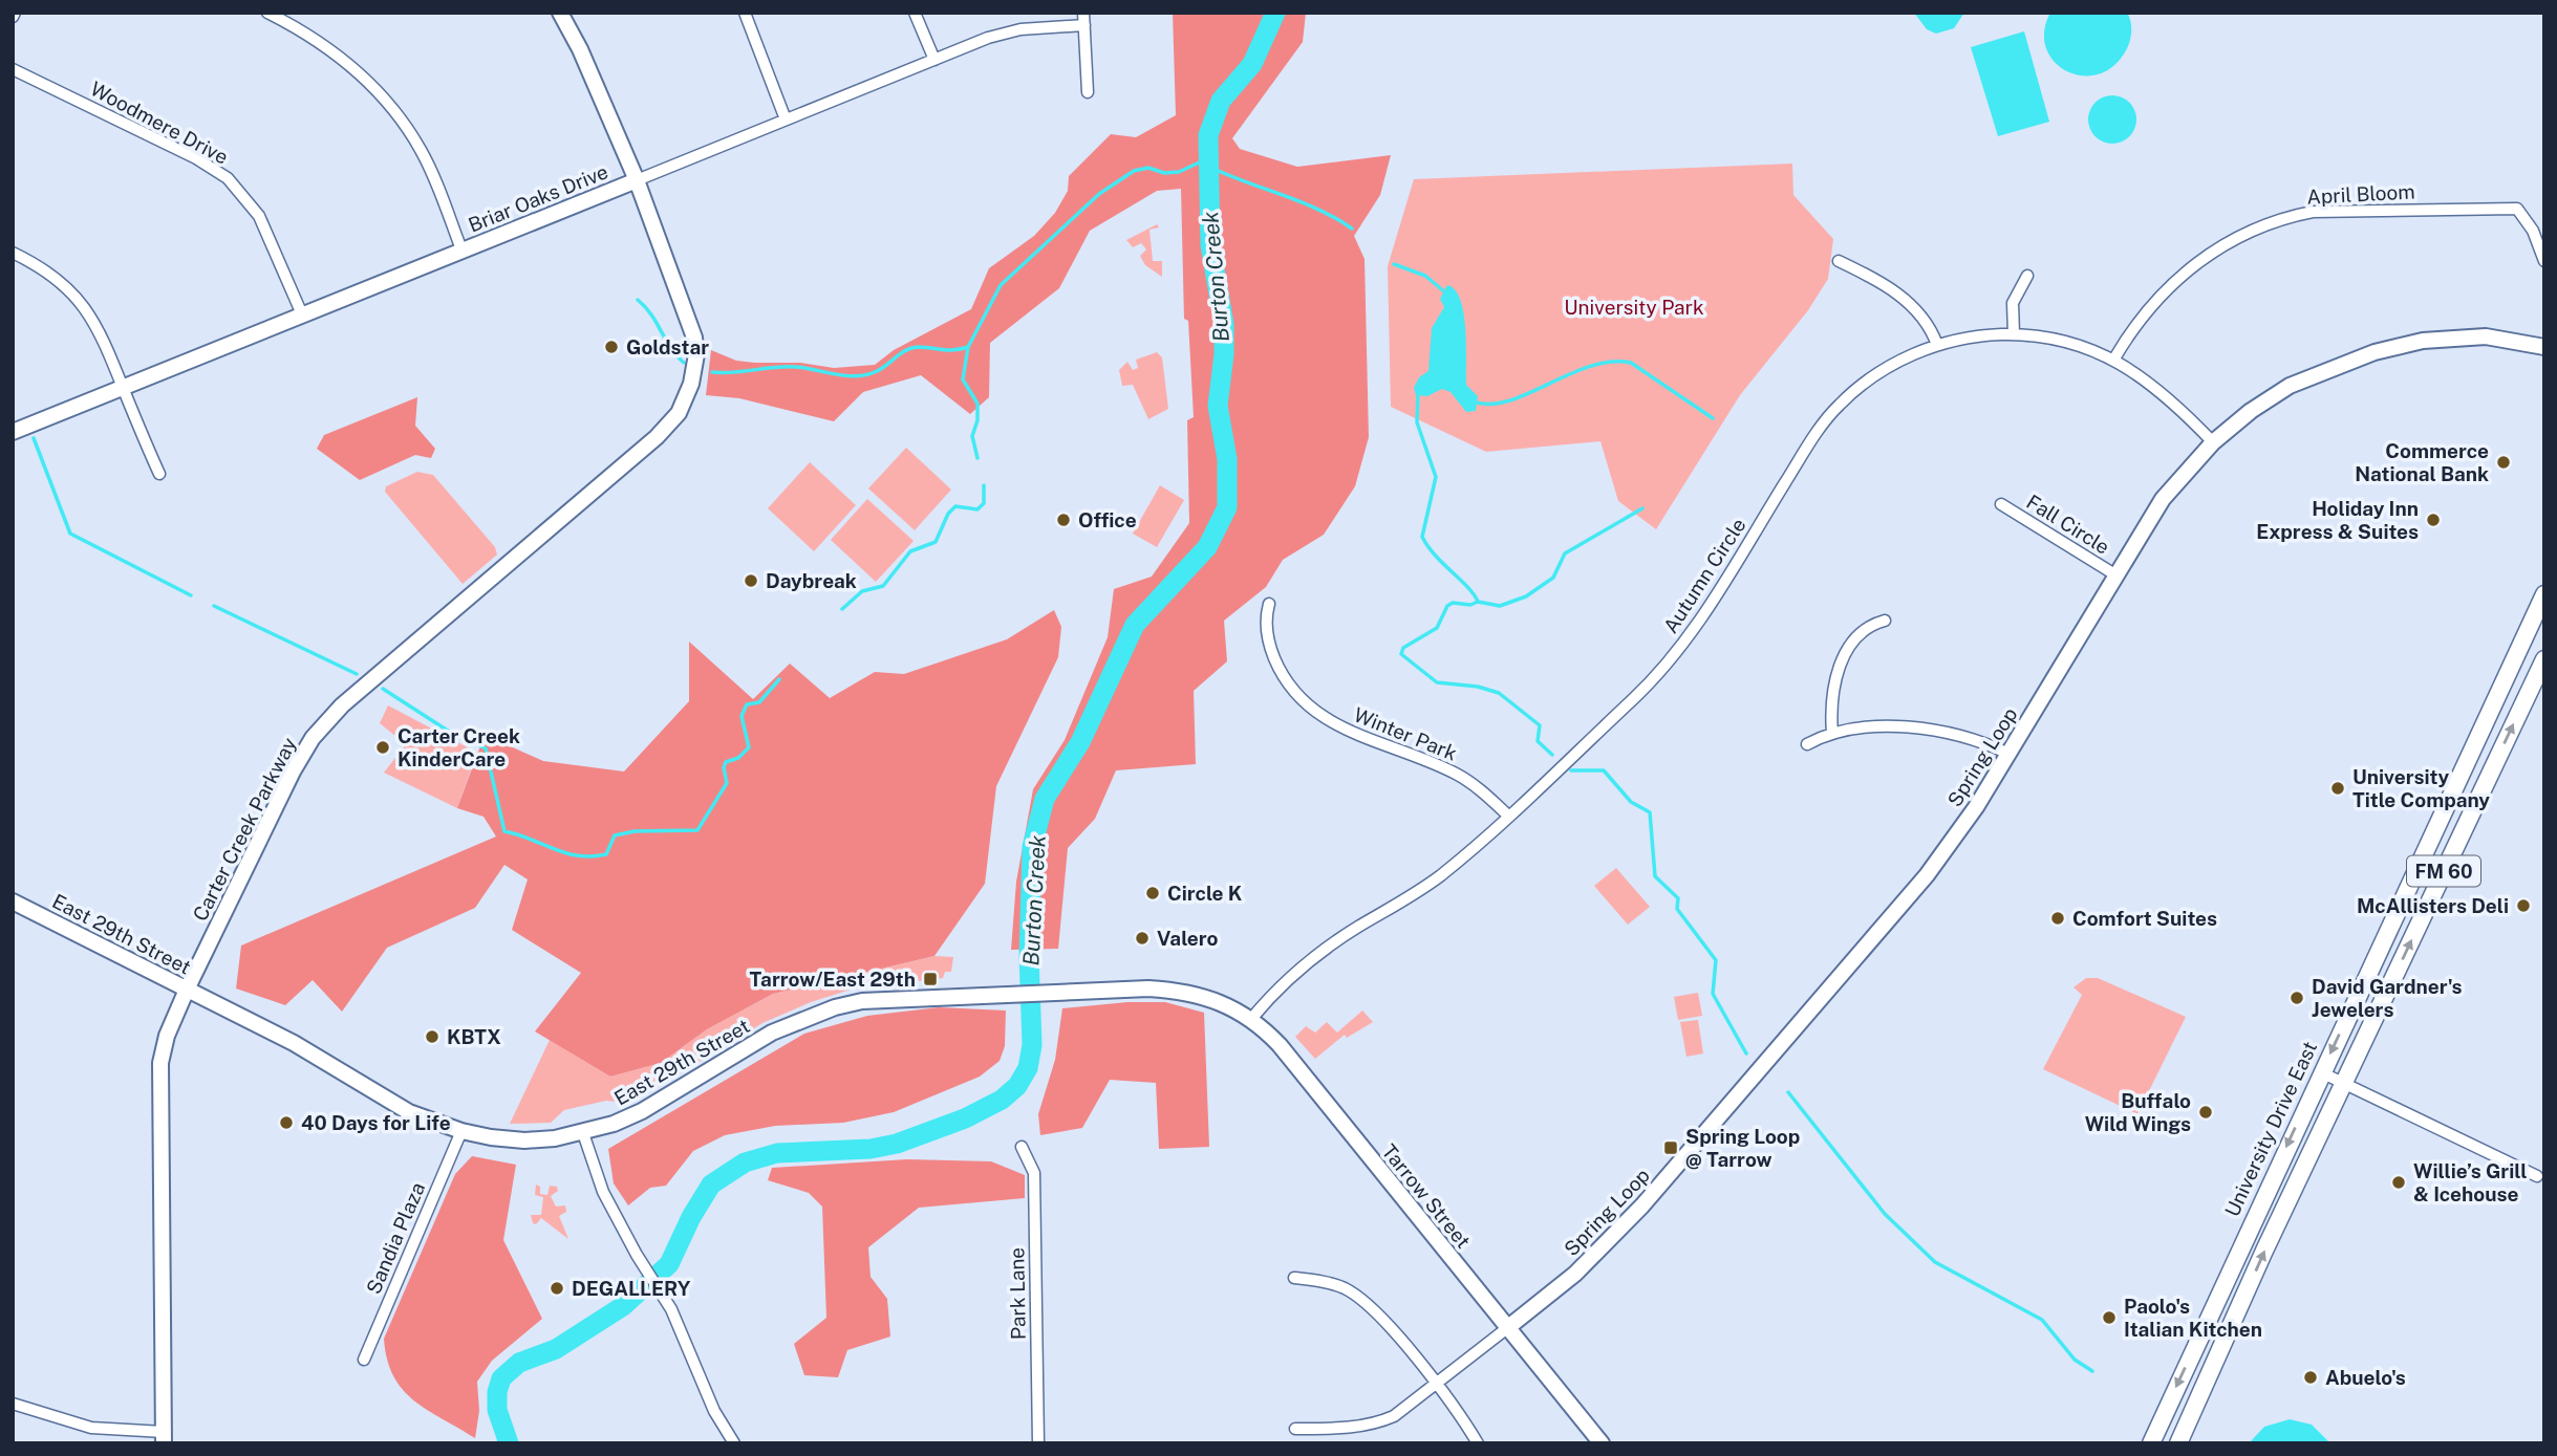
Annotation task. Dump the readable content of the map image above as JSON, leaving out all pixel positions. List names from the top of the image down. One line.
{"streets":{"main road":["FM 60","University Drive East"],"street":["Woodmere Drive","April Bloom","Briar Oaks Drive","Fall Circle","Autumn Circle","Winter Park","Spring Loop","Carter Creek Parkway","East 29th Street","Tarrow Street","Sandia Plaza","Park Lane"]},"crossings":[["Woodmere Drive","Briar Oaks Drive"],["April Bloom","Autumn Circle"],["Briar Oaks Drive","Carter Creek Parkway"],["Fall Circle","Spring Loop"],["Autumn Circle","Winter Park"],["Autumn Circle","Spring Loop"],["Autumn Circle","Tarrow Street"],["Spring Loop","Tarrow Street"],["Carter Creek Parkway","East 29th Street"],["East 29th Street","Tarrow Street"],["East 29th Street","Sandia Plaza"]],"water":["Burton Creek"],"parks":["University Park"],"places":{"other":["Goldstar","Commerce National Bank","Office","Holiday Inn Express & Suites","Daybreak","Carter Creek KinderCare","University Title Company","Circle K","McAllisters Deli","Comfort Suites","Valero","David Gardner's Jewelers","KBTX","Buffalo Wild Wings","40 Days for Life","Willie’s Grill & Icehouse","DEGALLERY","Paolo's Italian Kitchen","Abuelo's"],"transit":["Tarrow/East 29th","Spring Loop @ Tarrow"]}}
